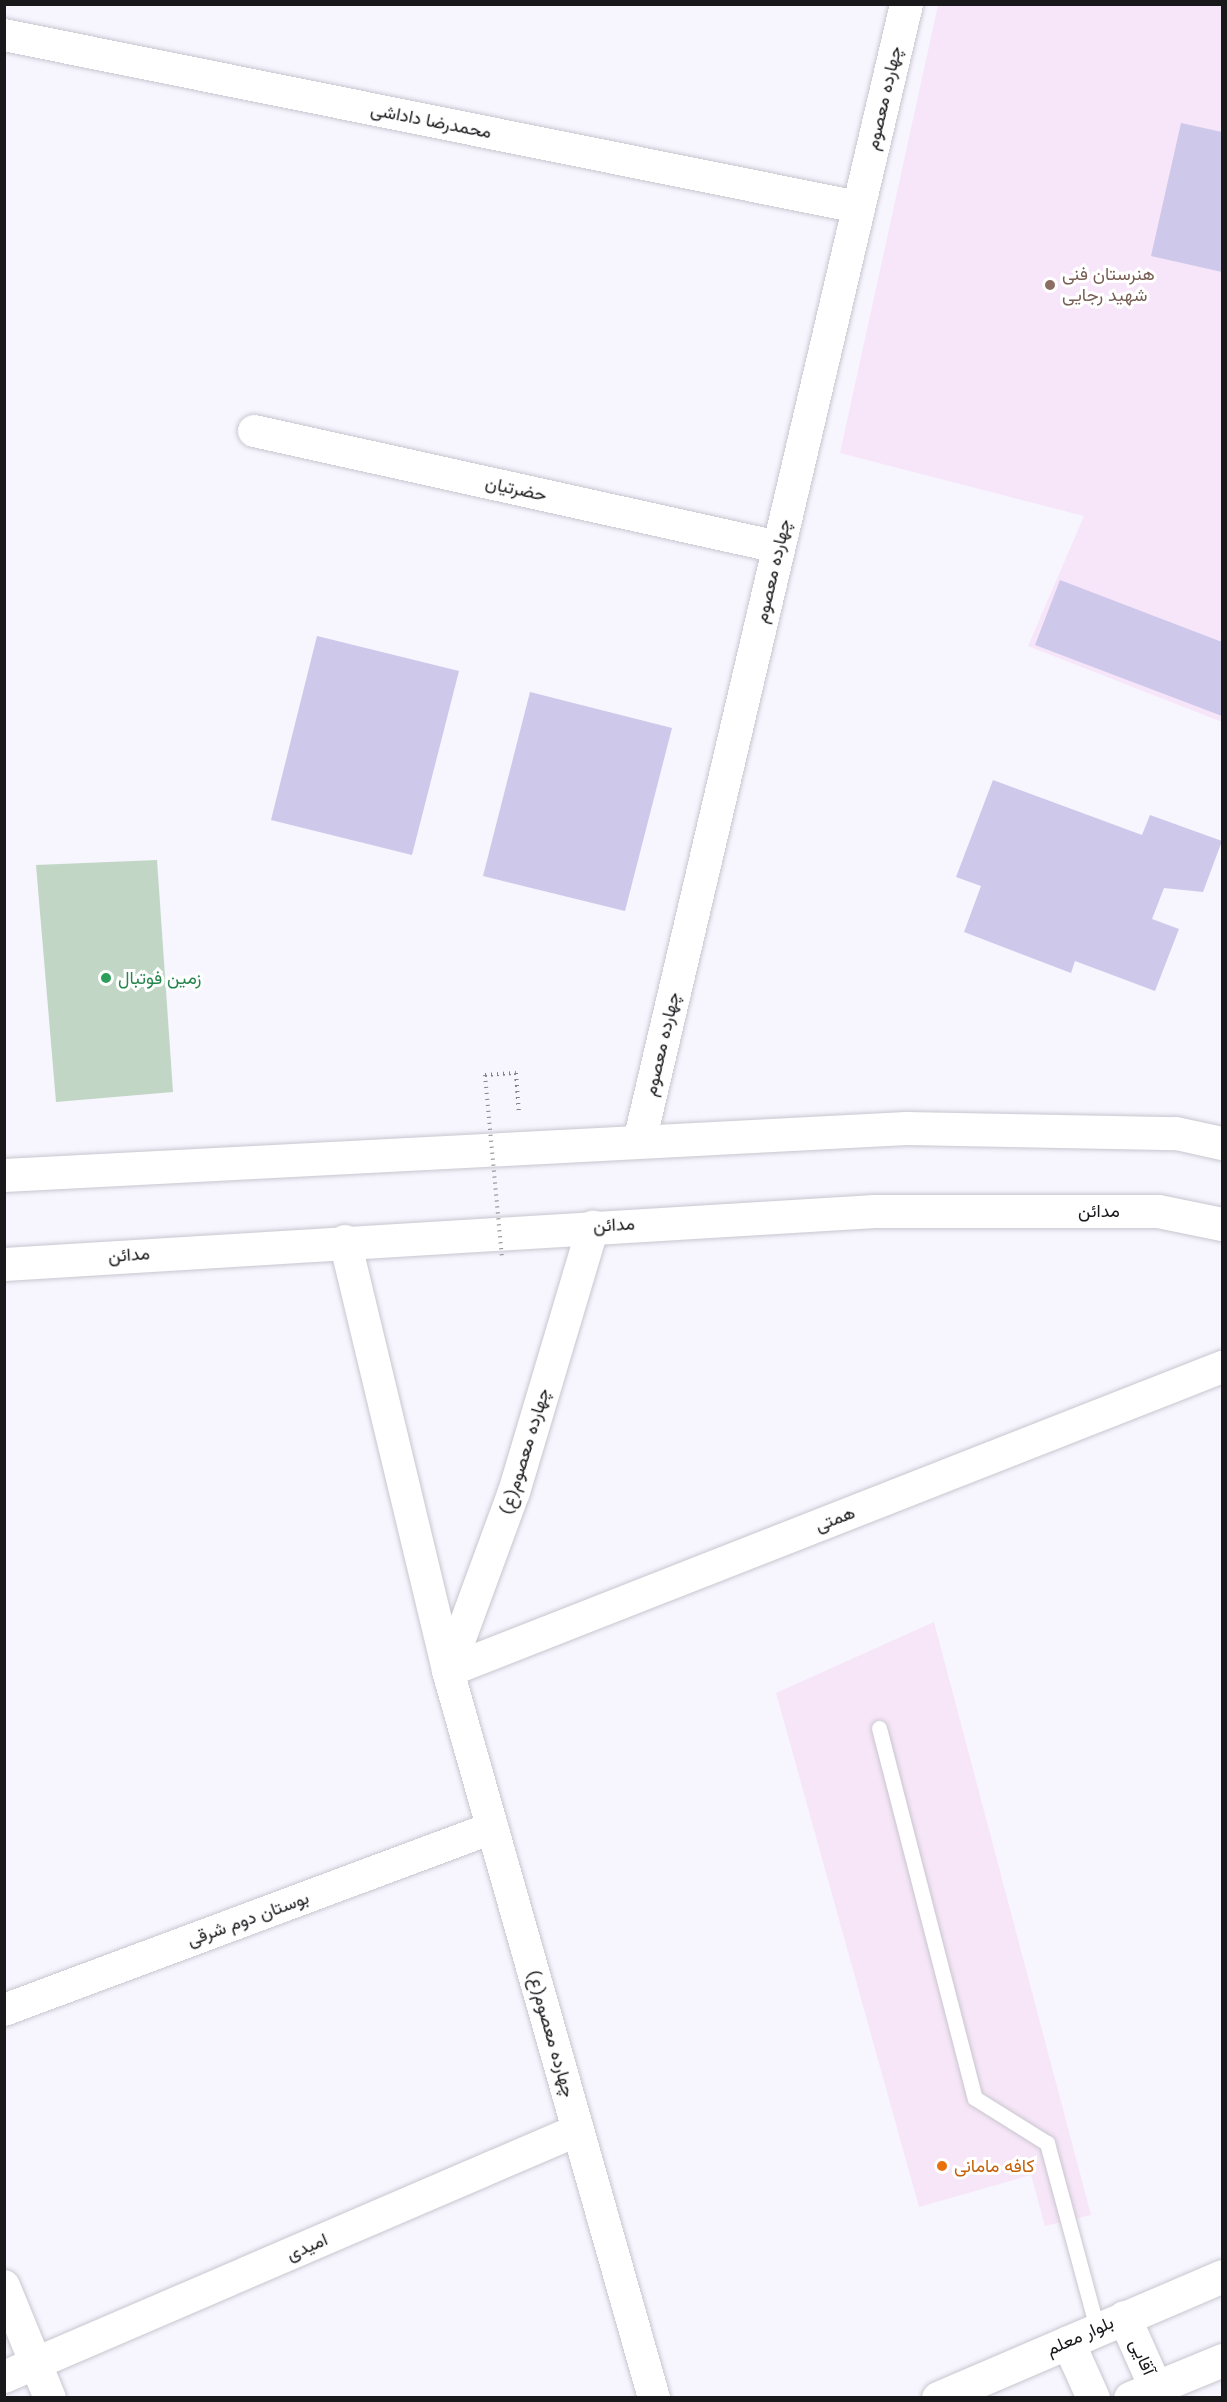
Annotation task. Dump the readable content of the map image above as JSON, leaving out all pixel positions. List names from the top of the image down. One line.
{"streets":{"main road":["چهارده معصوم","مدائن","بلوار معلم","آقایی"],"street":["محمدرضا داداشی","حضرتیان","چهارده معصوم(ع)","همتی","بوستان دوم شرقی","امیدی"]},"crossings":[["چهارده معصوم","محمدرضا داداشی"],["چهارده معصوم","حضرتیان"],["مدائن","چهارده معصوم(ع)"],["چهارده معصوم(ع)","همتی"],["چهارده معصوم(ع)","بوستان دوم شرقی"],["چهارده معصوم(ع)","امیدی"],["بلوار معلم","آقایی"]],"places":["هنرستان فنی شهید رجایی","زمین فوتبال","کافه مامانی"]}
